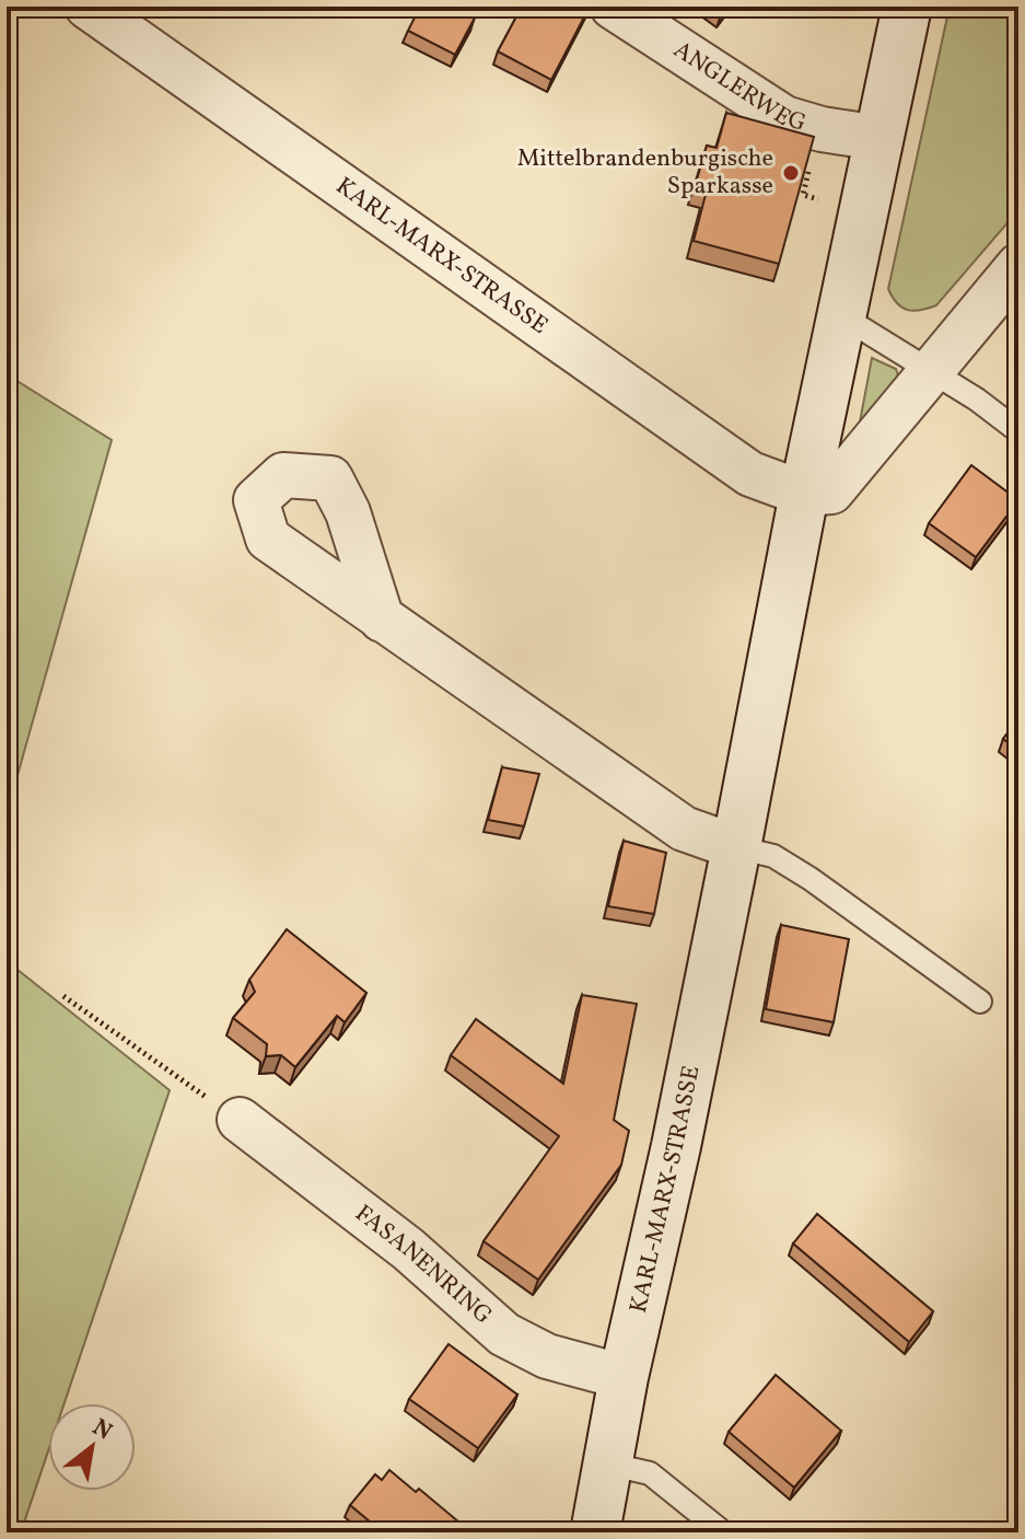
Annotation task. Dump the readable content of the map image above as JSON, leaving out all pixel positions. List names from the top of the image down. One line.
{"streets":{"street":["ANGLERWEG","KARL-MARX-STRASSE","FASANENRING"]},"crossings":[["ANGLERWEG","KARL-MARX-STRASSE"],["KARL-MARX-STRASSE","FASANENRING"]],"places":["Mittelbrandenburgische Sparkasse"],"north":"top right"}
